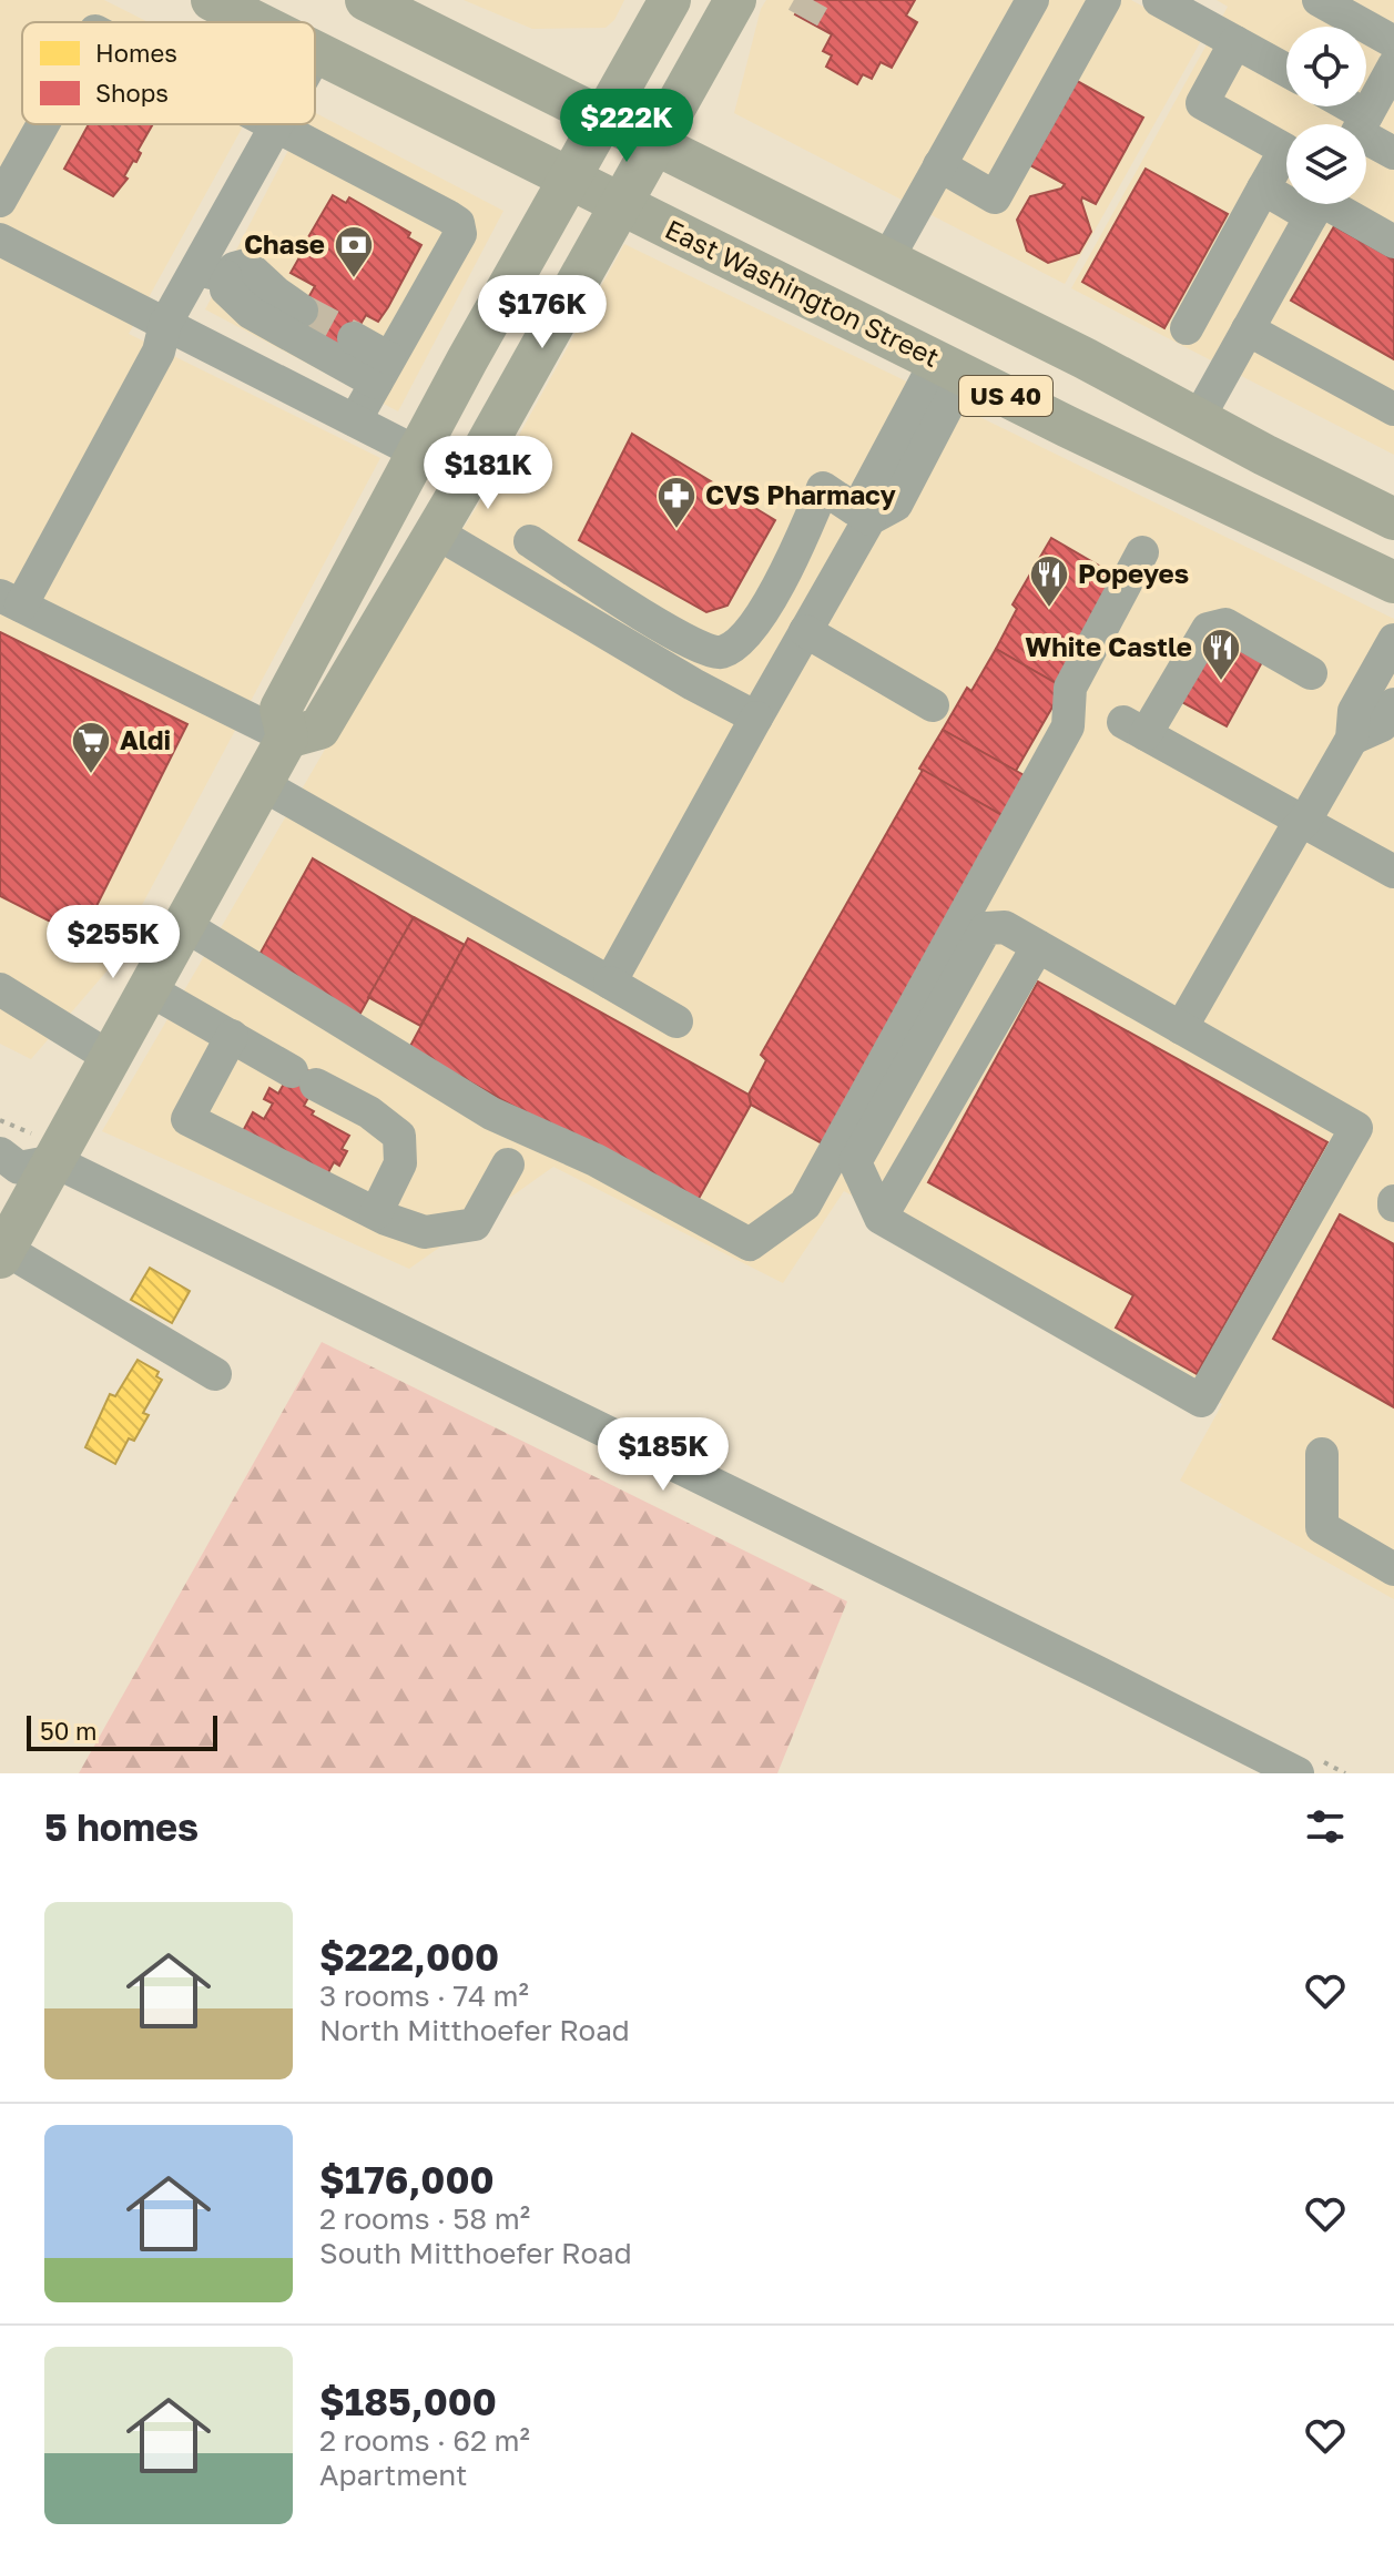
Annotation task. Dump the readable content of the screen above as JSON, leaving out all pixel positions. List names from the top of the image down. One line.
{"streets":{"main road":["East Washington Street","US 40"]},"places":{"bank":["Chase"],"pharmacy":["CVS Pharmacy"],"restaurant":["Popeyes","White Castle"],"supermarket":["Aldi"]},"legend":["Homes","Shops"],"scale_bar":"50 m","page":{"price":["$222K","$176K","$181K","$255K","$185K"],"scale":"50 m","heading":"5 homes","list":[{"name":"$222,000","note":"3 rooms · 74 m² · North Mitthoefer Road"},{"name":"$176,000","note":"2 rooms · 58 m² · South Mitthoefer Road"},{"name":"$185,000","note":"2 rooms · 62 m² · Apartment"}]}}
